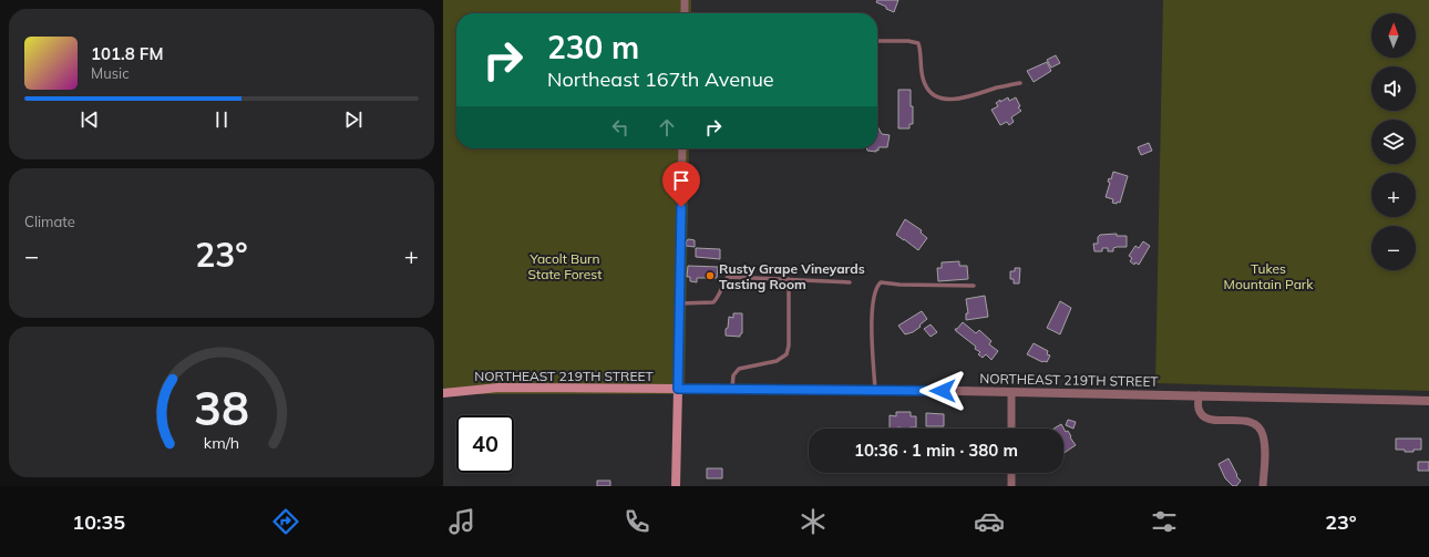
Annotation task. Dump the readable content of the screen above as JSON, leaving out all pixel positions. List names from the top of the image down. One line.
{"streets":{"main road":["NORTHEAST 219TH STREET"]},"parks":["Yacolt Burn State Forest","Tukes Mountain Park"],"places":["Rusty Grape Vineyards Tasting Room"],"north":"top","page":{"map_buttons":["+","−"],"turn":["230 m","Northeast 167th Avenue"],"song":["101.8 FM","Music"],"tile":"Climate","heat":["−","23°","+"],"limit":"40","trip":"10:36 · 1 min · 380 m","tabs":["10:35","23°"],"gauge":["38","km/h"]}}
